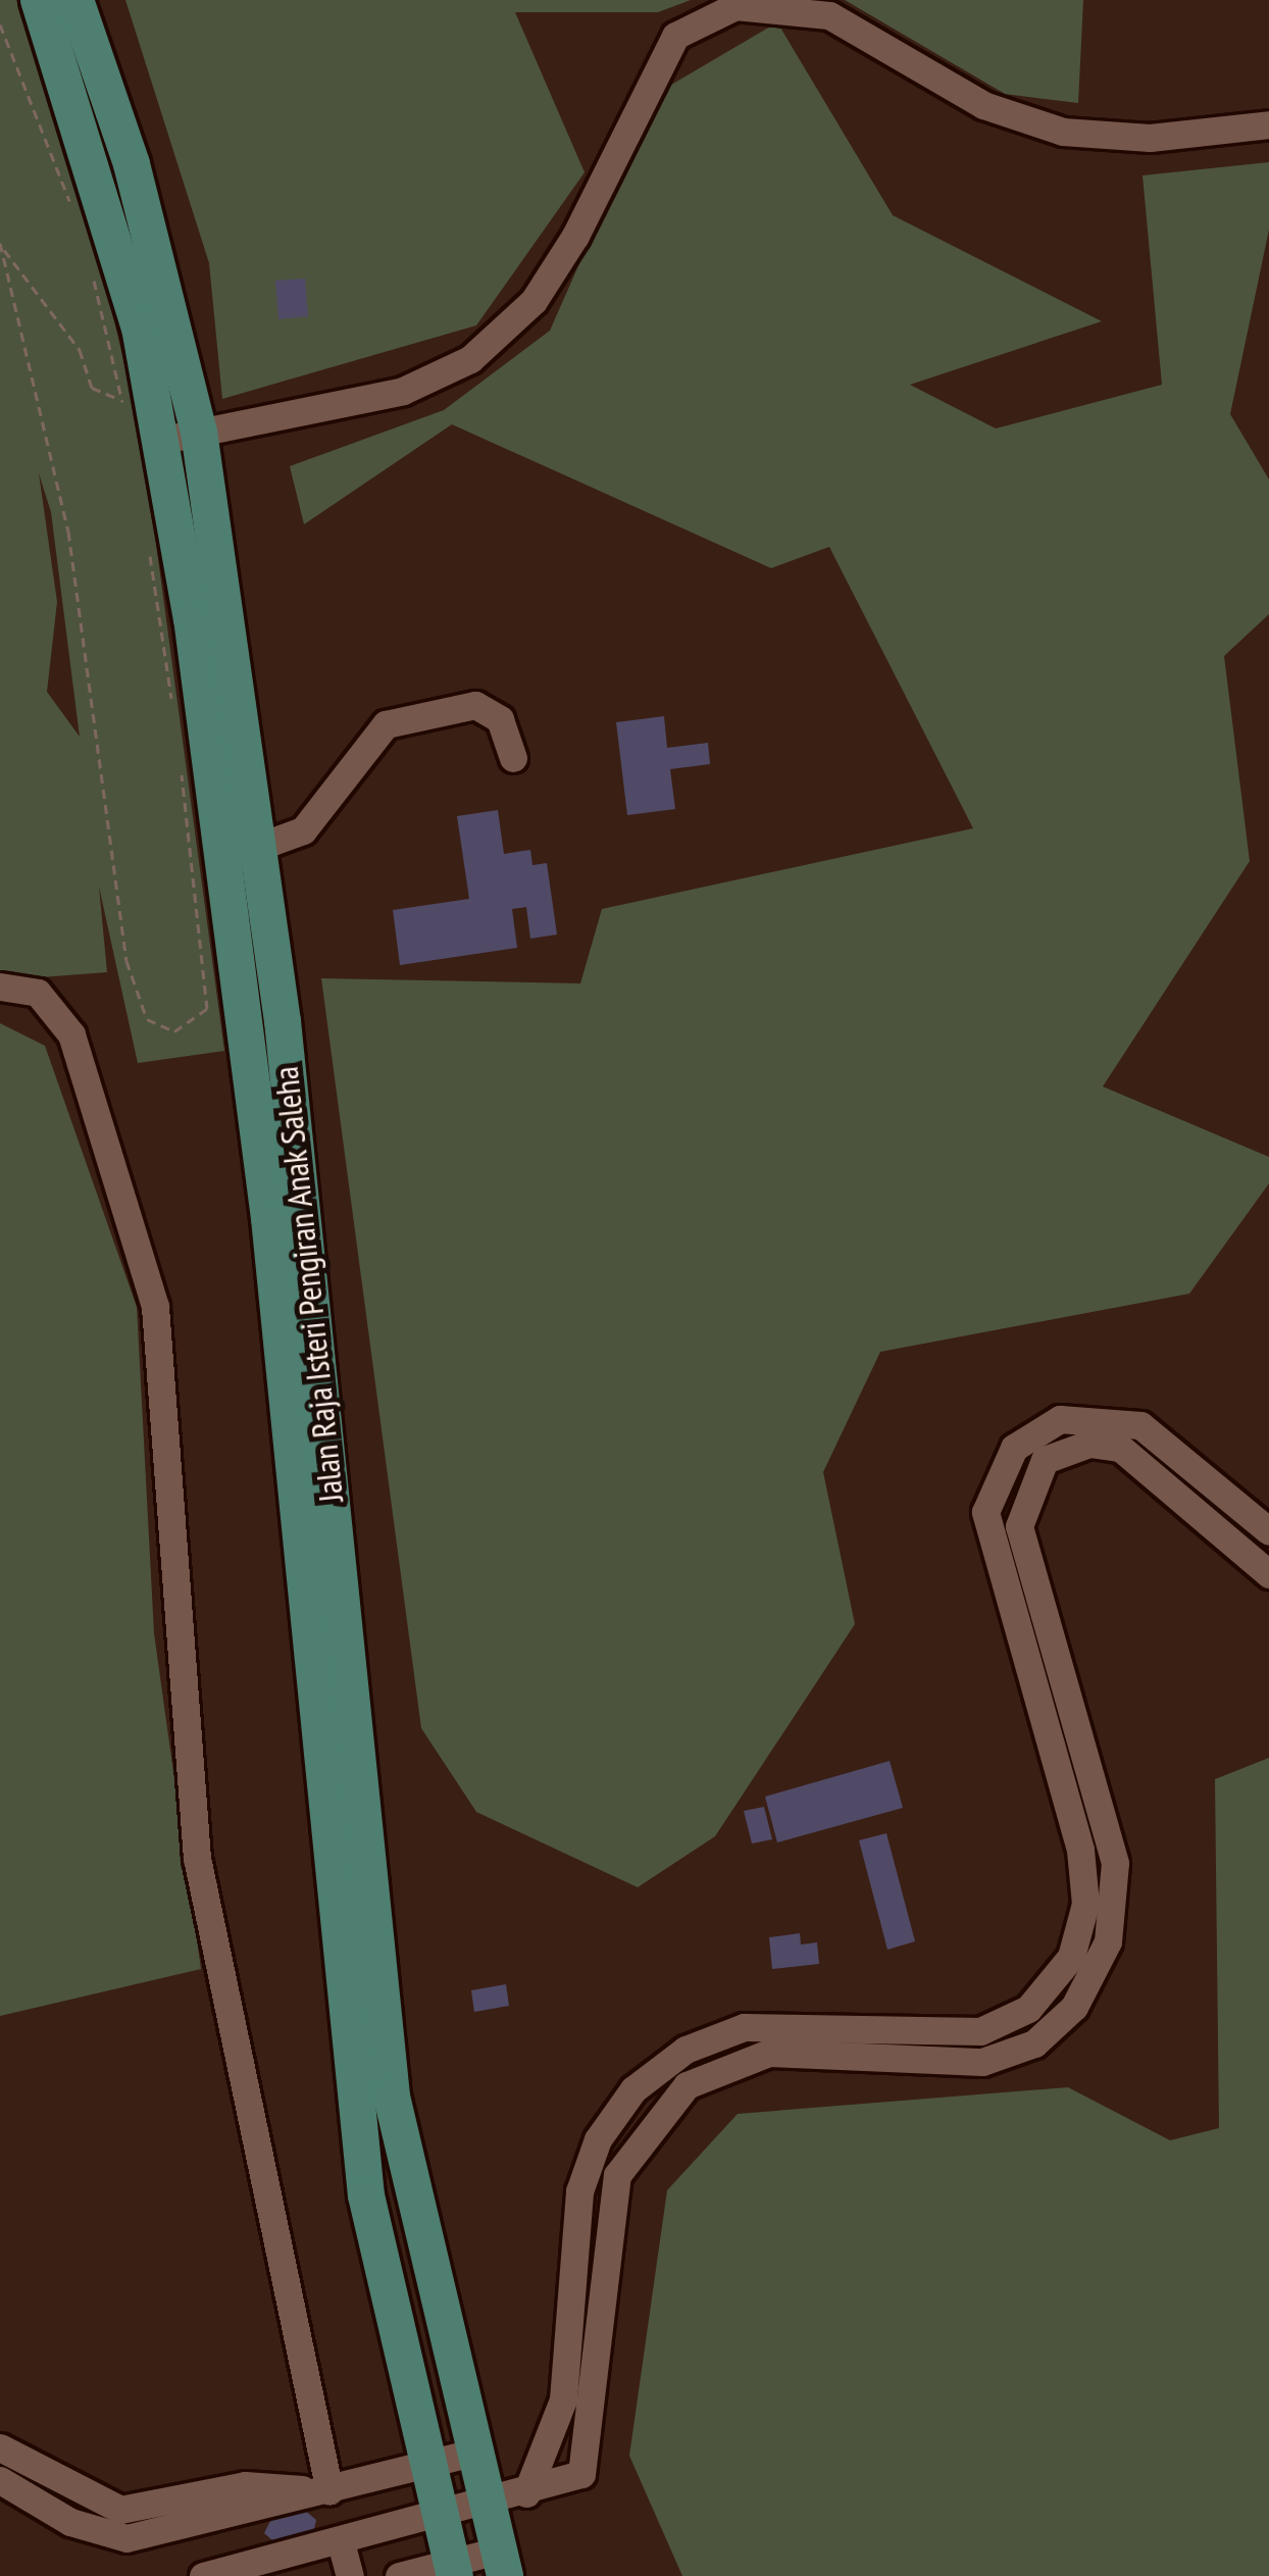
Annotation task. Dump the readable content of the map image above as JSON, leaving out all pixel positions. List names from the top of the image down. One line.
{"streets":{"main road":["Jalan Raja Isteri Pengiran Anak Saleha"]}}
